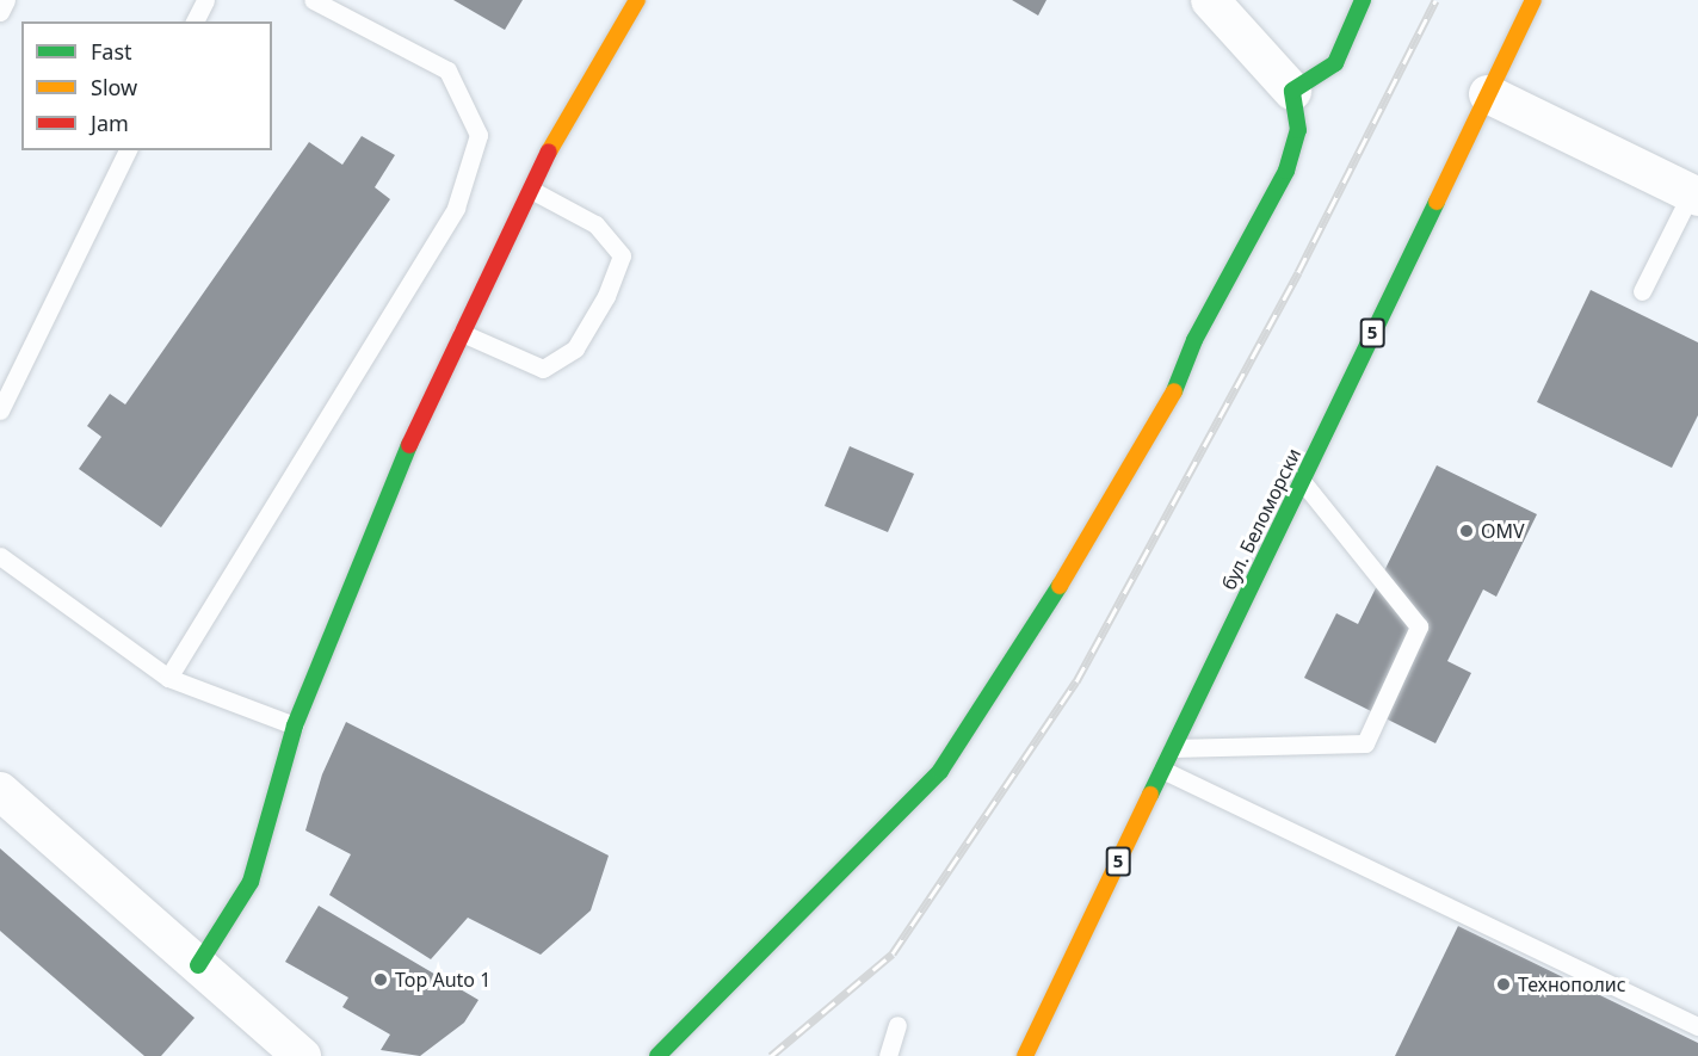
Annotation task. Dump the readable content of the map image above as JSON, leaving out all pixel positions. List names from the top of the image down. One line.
{"streets":{"street":["5","бул. Беломорски"]},"places":["OMV","Top Auto 1","Технополис"],"legend":["Fast","Slow","Jam"]}
